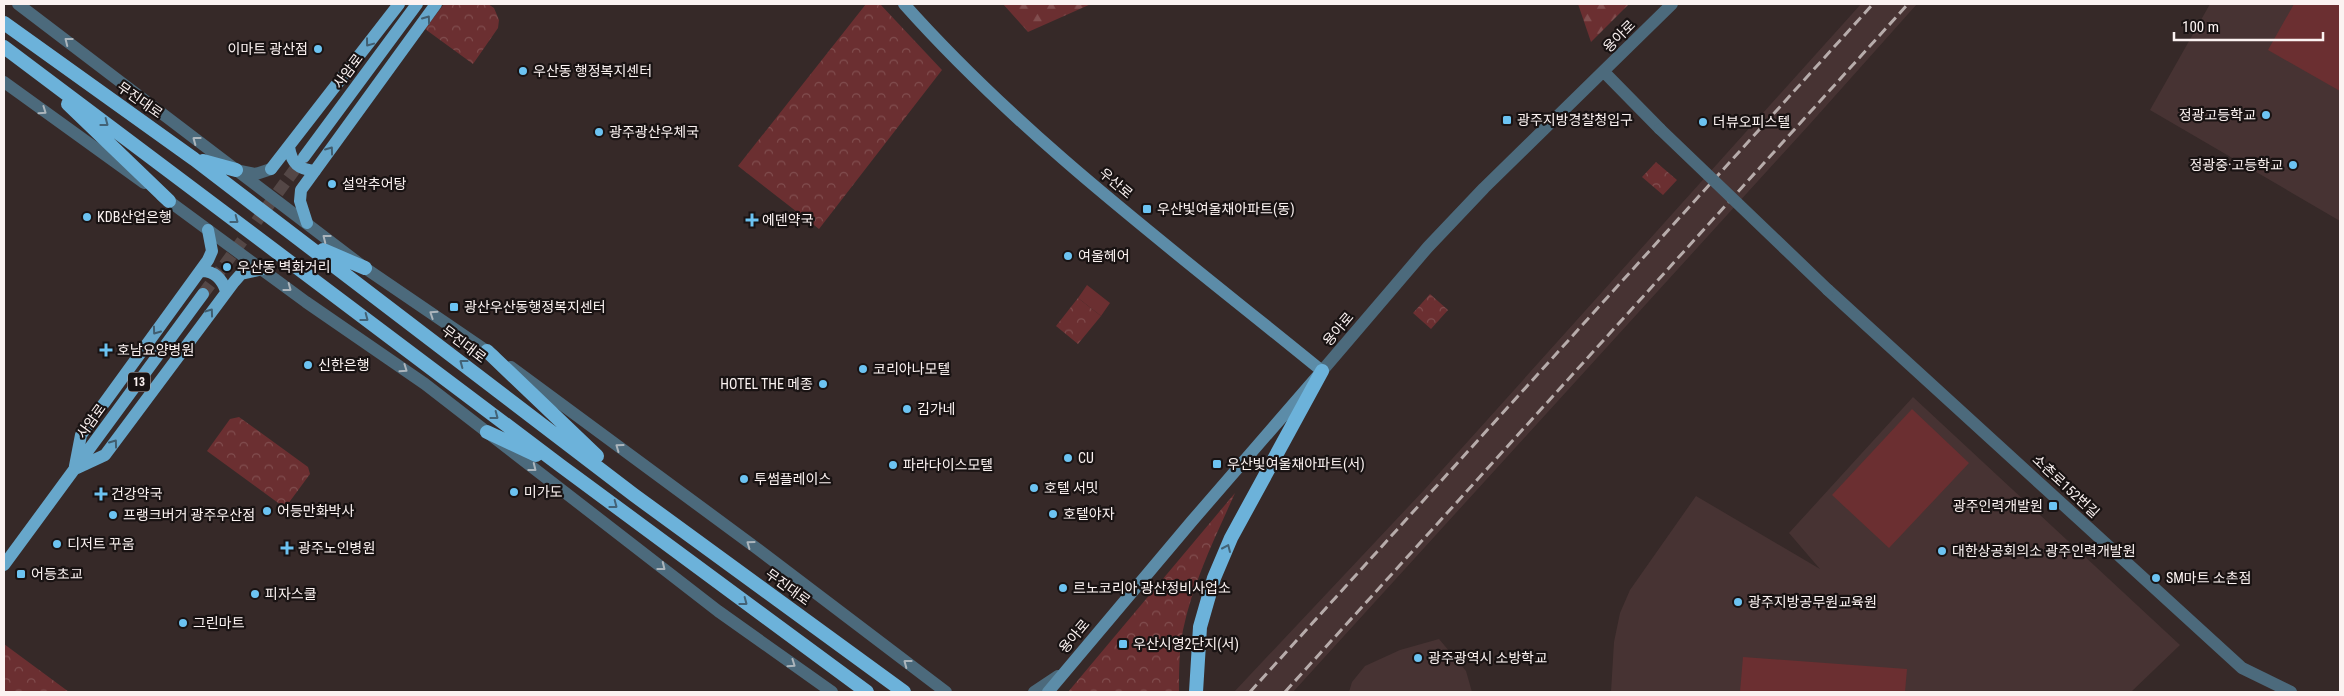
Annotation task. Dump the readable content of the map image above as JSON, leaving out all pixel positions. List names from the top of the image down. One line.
{"streets":{"highway":["무진대로"],"main road":["용아로","사암로","우산로","13"],"street":["소촌로152번길"]},"crossings":[["용아로","우산로"],["용아로","소촌로152번길"]],"places":{"other":["이마트 광산점","우산동 행정복지센터","정광고등학교","더뷰오피스텔","광주광산우체국","정광중·고등학교","설악추어탕","KDB산업은행","여울헤어","우산동 벽화거리","신한은행","코리아나모텔","HOTEL THE 메종","김가네","CU","파라다이스모텔","투썸플레이스","호텔 서밋","미가도","어등만화박사","호텔야자","프랭크버거 광주우산점","디저트 꾸움","대한상공회의소 광주인력개발원","SM마트 소촌점","르노코리아 광산정비사업소","피자스쿨","광주지방공무원교육원","그린마트","광주광역시 소방학교"],"transit":["광주지방경찰청입구","우산빛여울채아파트(동)","광산우산동행정복지센터","우산빛여울채아파트(서)","광주인력개발원","어등초교","우산시영2단지(서)"],"health":["에덴약국","호남요양병원","건강약국","광주노인병원"]},"scale_bar":"100 m"}
